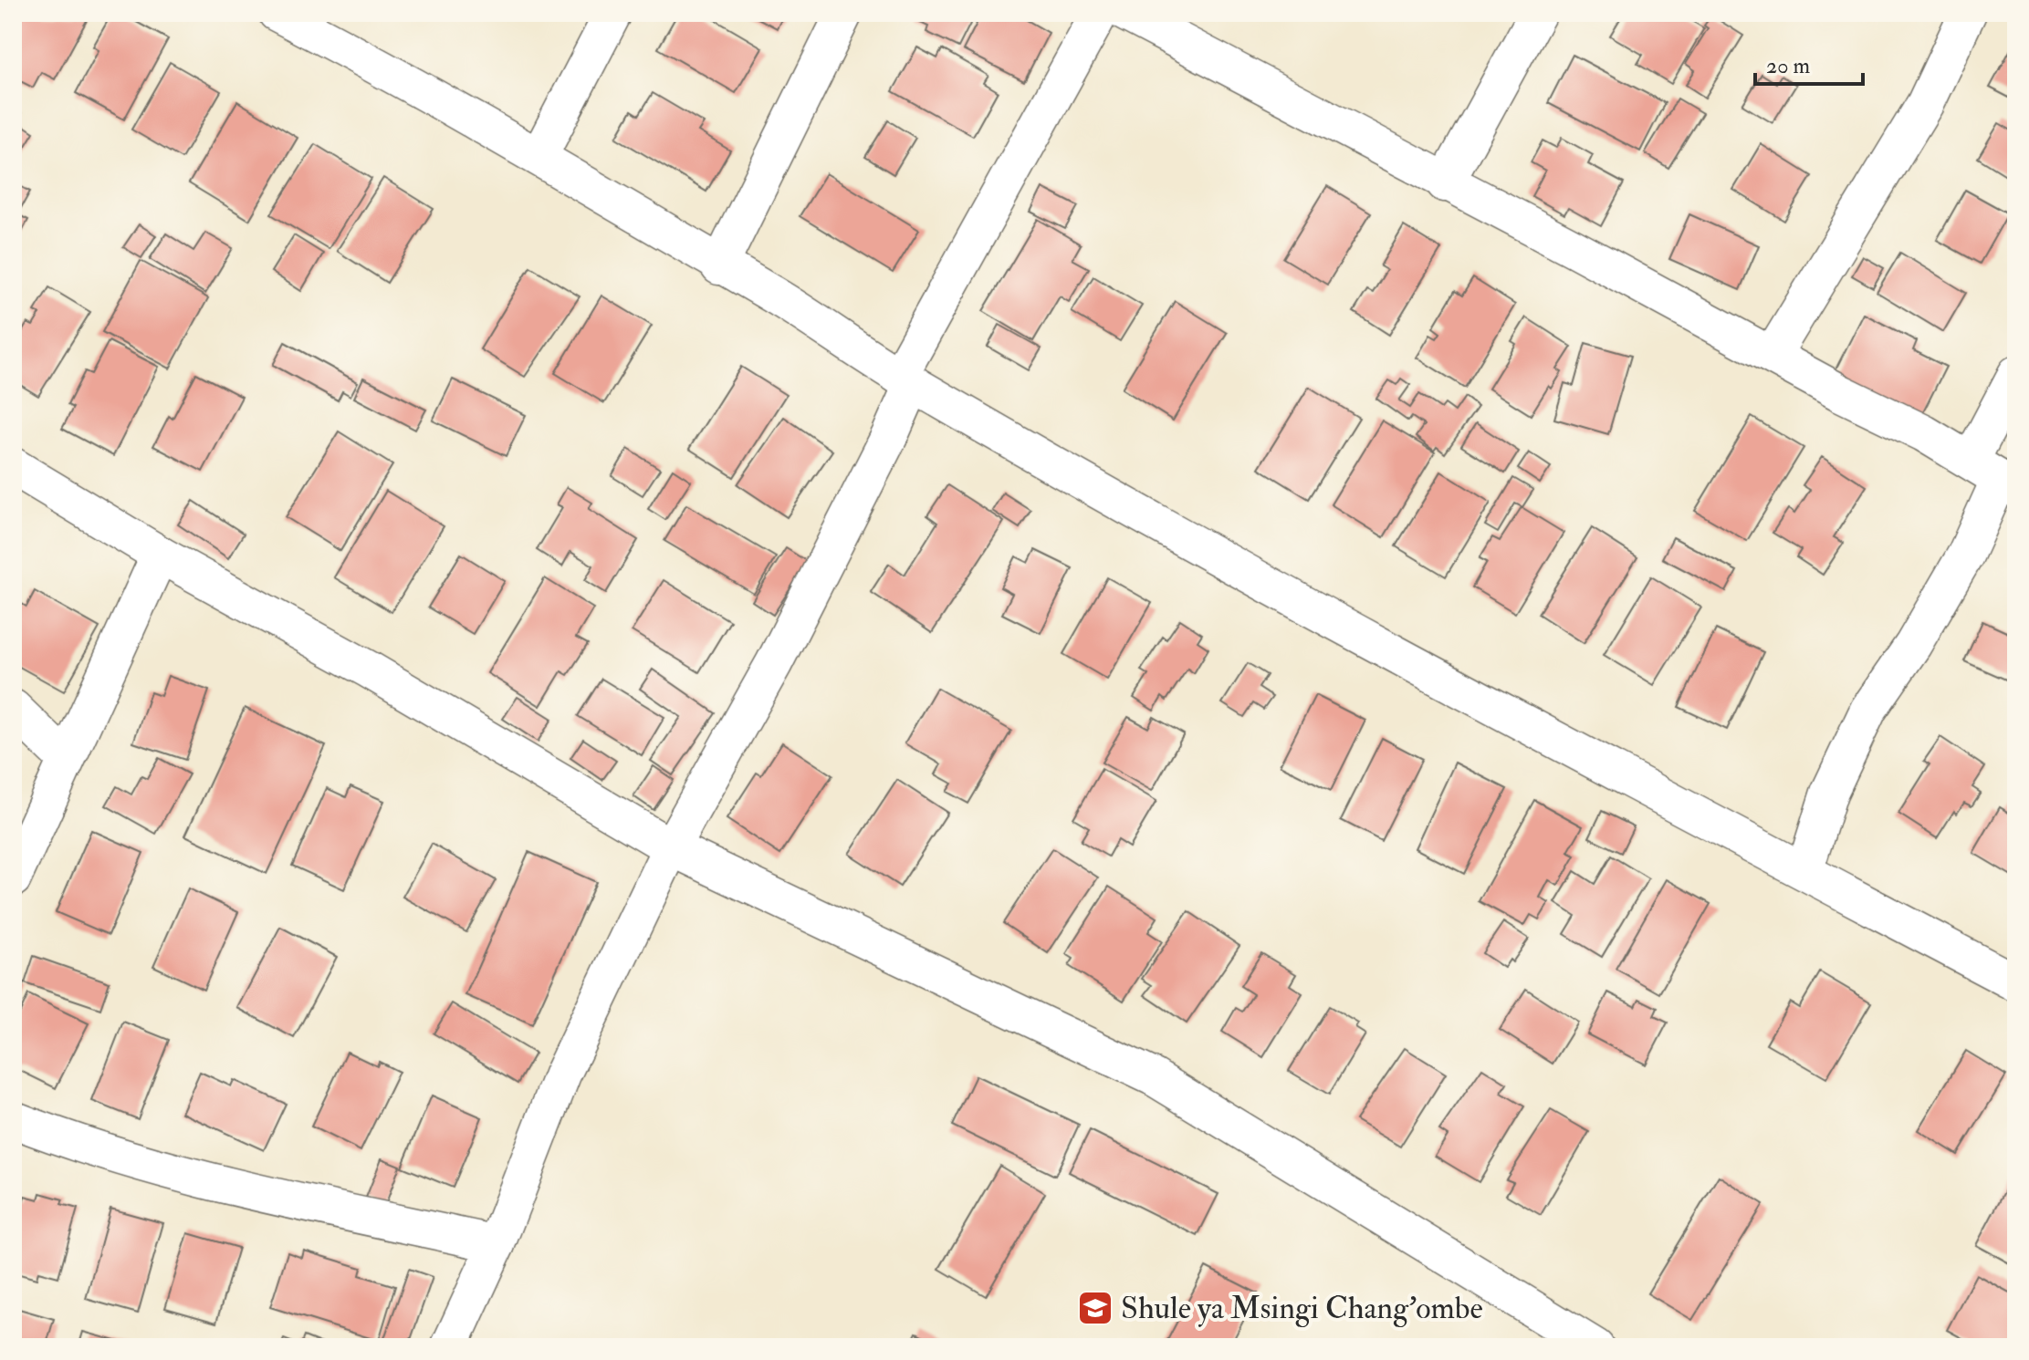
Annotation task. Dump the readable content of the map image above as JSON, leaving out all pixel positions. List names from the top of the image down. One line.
{"places":{"school or university":["Shule ya Msingi Chang'ombe"]},"scale_bar":"20 m"}
